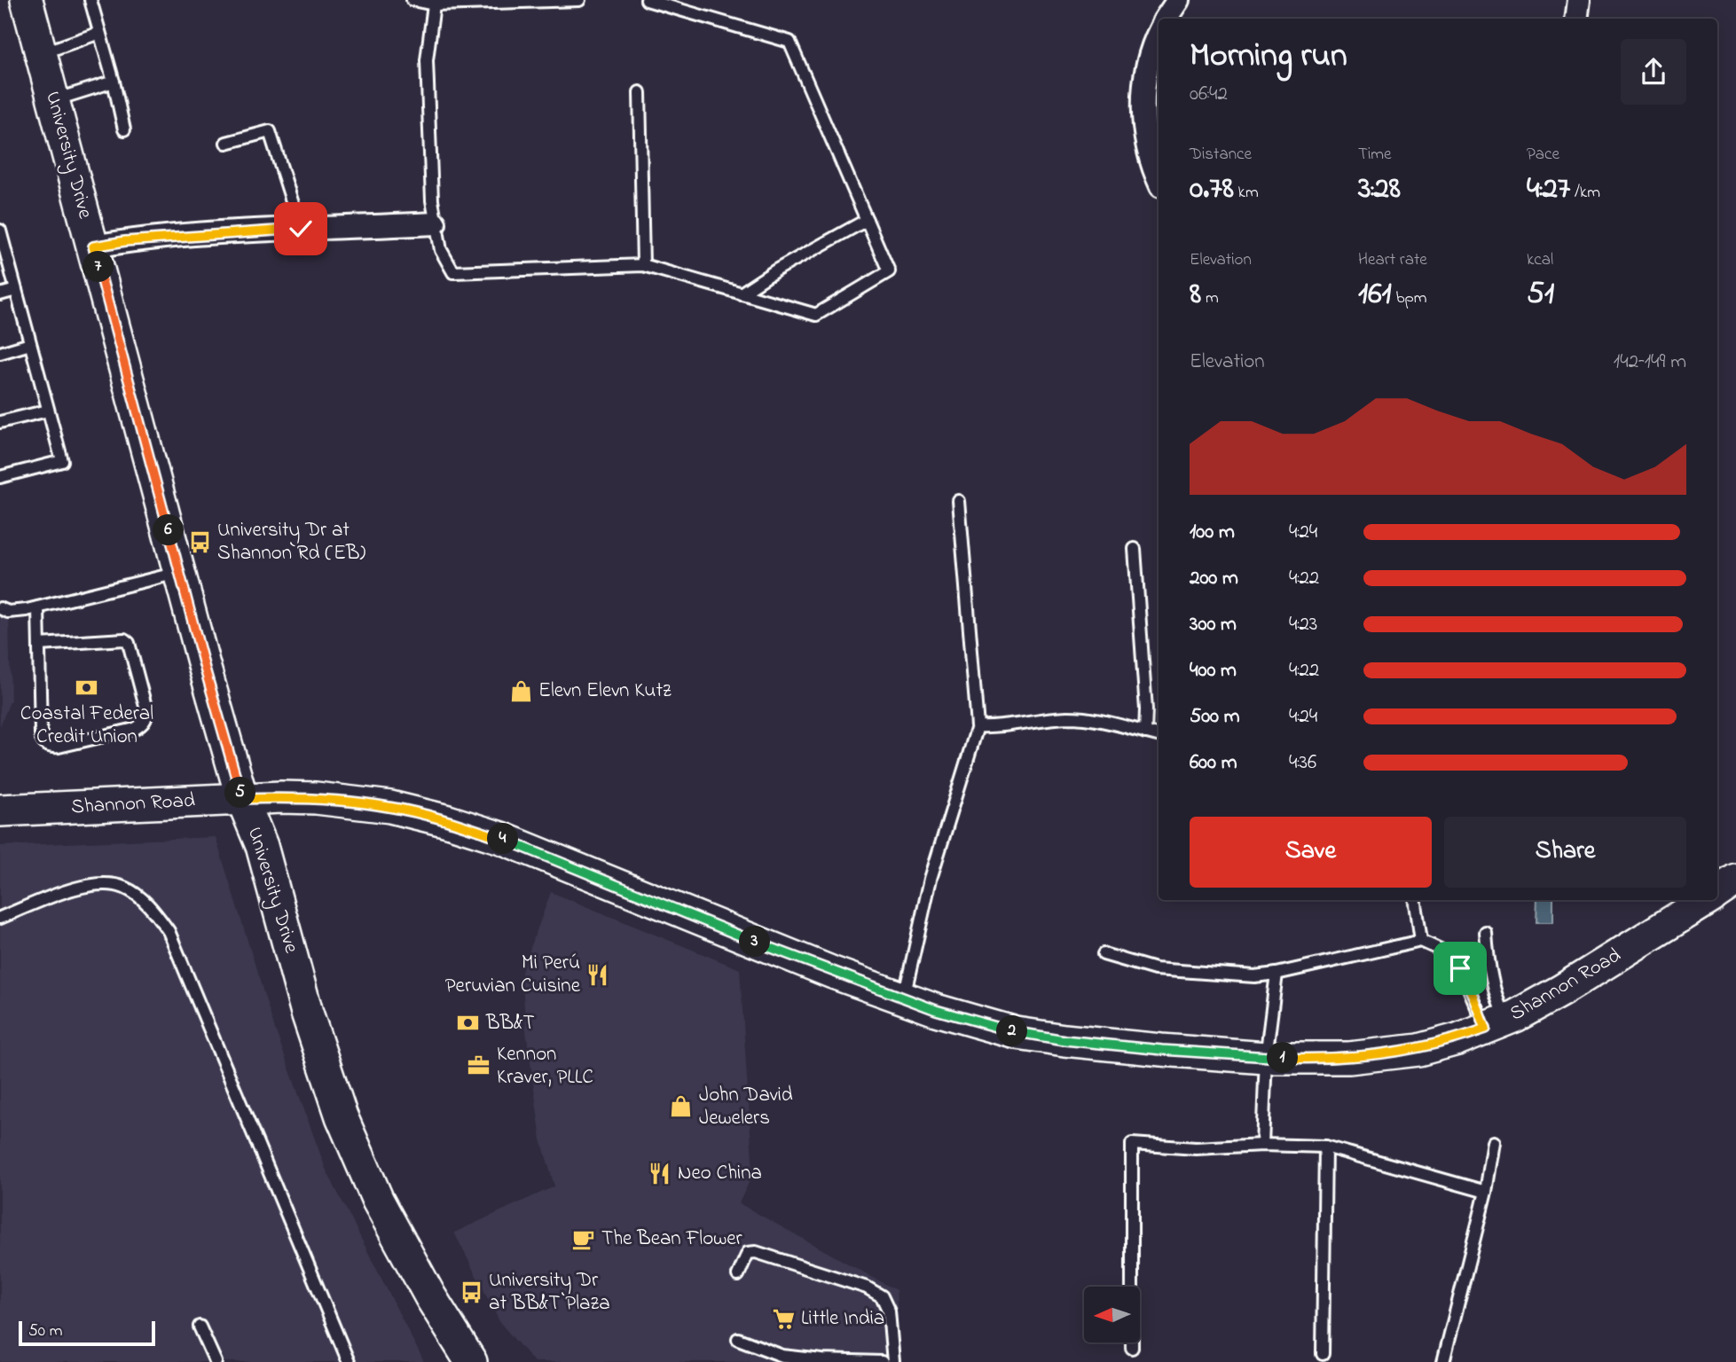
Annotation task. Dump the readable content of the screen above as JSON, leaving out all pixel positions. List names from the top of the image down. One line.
{"streets":{"street":["University Drive","Shannon Road"]},"crossings":[["University Drive","Shannon Road"]],"places":{"bus stop":["University Dr at Shannon Rd (EB)","University Dr at BB&T Plaza"],"bank":["Coastal Federal Credit Union","BB&T"],"shop":["Elevn Elevn Kutz","John David Jewelers"],"restaurant":["Mi Perú Peruvian Cuisine","Neo China"],"office":["Kennon Kraver, PLLC"],"cafe":["The Bean Flower"],"supermarket":["Little India"]},"scale_bar":"50 m","north":"left","page":{"heading":["Morning run","06:42"],"stats":[["Distance","0.78 km"],["Time","3:28"],["Pace","4:27 /km"],["Elevation","8 m"],["Heart rate","161 bpm"],["kcal","51"]],"pins":["7","6","5","4","3","2","1"],"chart":["Elevation","142–149 m"],"list":[{"name":"100 m","note":"4:24"},{"name":"200 m","note":"4:22"},{"name":"300 m","note":"4:23"},{"name":"400 m","note":"4:22"},{"name":"500 m","note":"4:24"},{"name":"600 m","note":"4:36"}],"buttons":["Save","Share"],"scale":"50 m"}}
